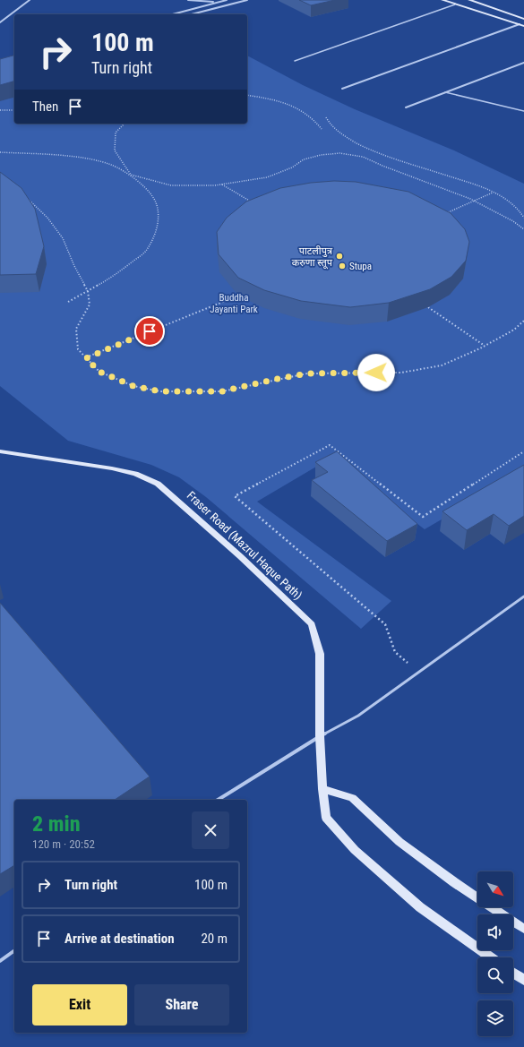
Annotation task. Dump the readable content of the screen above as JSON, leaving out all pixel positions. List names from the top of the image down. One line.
{"streets":{"main road":["Fraser Road (Mazrul Haque Path)"]},"parks":["Buddha Jayanti Park"],"places":["पाटलीपुत्र करुणा स्तूप","Stupa"],"north":"bottom right","page":{"turn":["100 m","Turn right"],"then":"Then","heading":["2 min","120 m · 20:52"],"list":[{"name":"Turn right","value":"100 m"},{"name":"Arrive at destination","value":"20 m"}],"buttons":["Exit","Share"]}}
